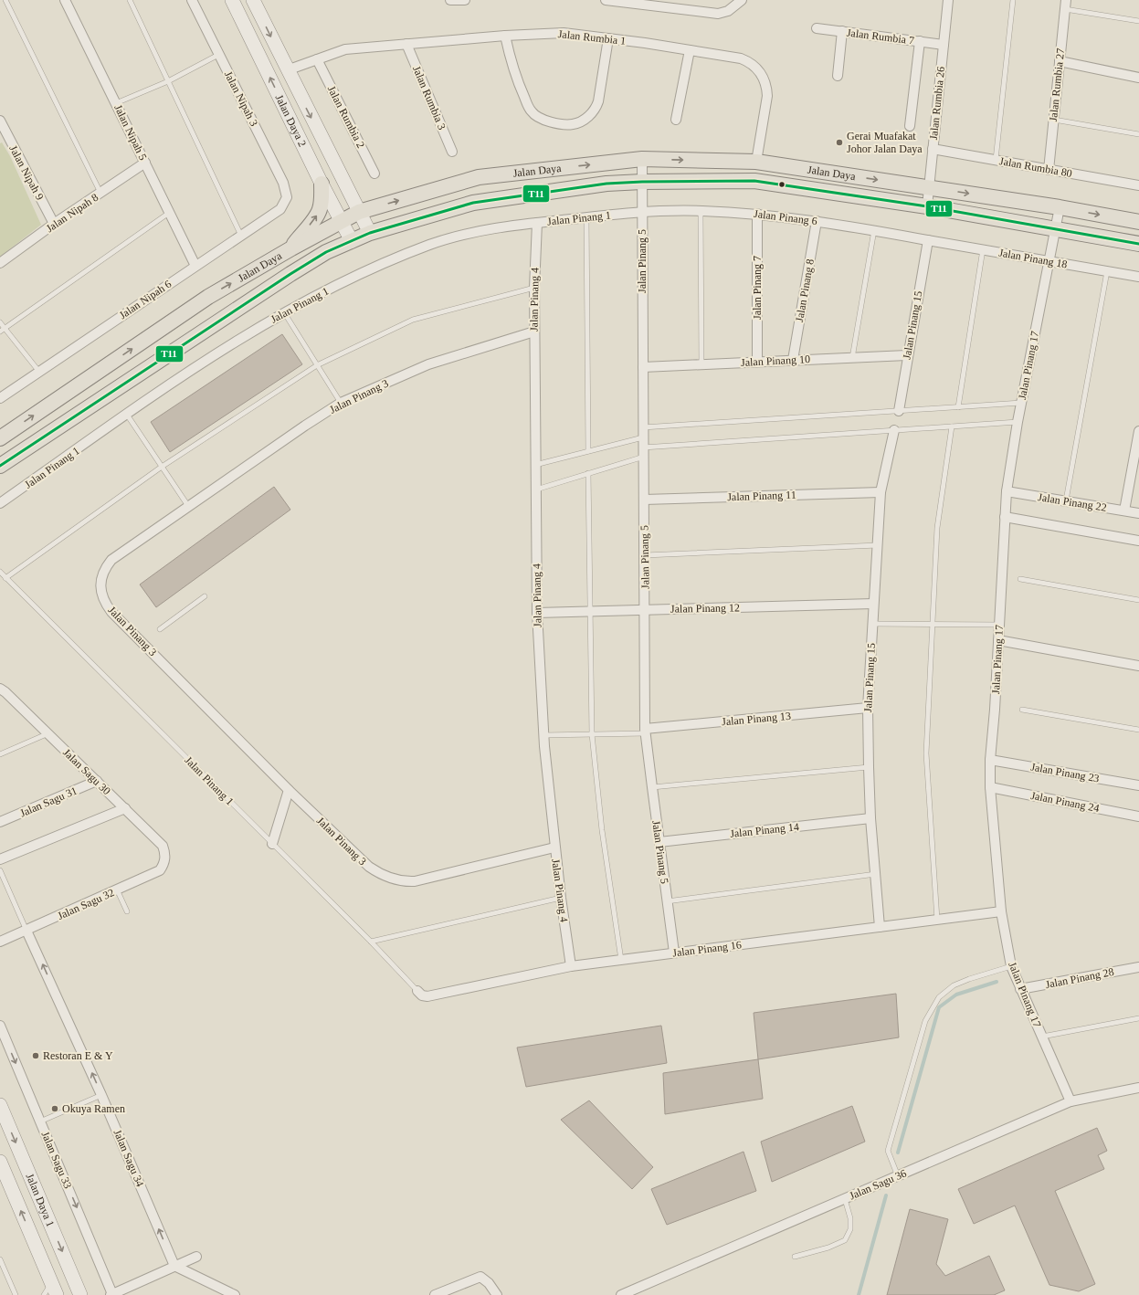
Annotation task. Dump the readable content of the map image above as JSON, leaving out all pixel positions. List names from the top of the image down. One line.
{"streets":{"main road":["Jalan Daya 2","Jalan Daya","Jalan Daya 1"],"street":["Jalan Rumbia 7","Jalan Rumbia 1","Jalan Rumbia 27","Jalan Rumbia 3","Jalan Nipah 3","Jalan Rumbia 26","Jalan Rumbia 2","Jalan Nipah 5","Jalan Rumbia 80","Jalan Nipah 9","Jalan Nipah 8","Jalan Pinang 6","Jalan Pinang 1","Jalan Pinang 18","Jalan Pinang 5","Jalan Pinang 7","Jalan Pinang 8","Jalan Nipah 6","Jalan Pinang 4","Jalan Pinang 15","Jalan Pinang 10","Jalan Pinang 17","Jalan Pinang 3","Jalan Pinang 11","Jalan Pinang 22","Jalan Pinang 12","Jalan Pinang 13","Jalan Sagu 30","Jalan Pinang 23","Jalan Sagu 31","Jalan Pinang 24","Jalan Pinang 14","Jalan Sagu 32","Jalan Pinang 16","Jalan Pinang 28","Jalan Sagu 34","Jalan Sagu 33","Jalan Sagu 36"]},"crossings":[["Jalan Rumbia 7","Jalan Rumbia 26"],["Jalan Rumbia 1","Jalan Rumbia 3"],["Jalan Rumbia 1","Jalan Rumbia 2"],["Jalan Rumbia 1","Jalan Daya 2"],["Jalan Rumbia 1","Jalan Daya"],["Jalan Rumbia 27","Jalan Rumbia 80"],["Jalan Nipah 3","Jalan Nipah 6"],["Jalan Rumbia 26","Jalan Rumbia 80"],["Jalan Rumbia 26","Jalan Daya"],["Jalan Daya 2","Jalan Daya"],["Jalan Nipah 5","Jalan Nipah 8"],["Jalan Nipah 5","Jalan Nipah 6"],["Jalan Daya","Jalan Pinang 5"],["Jalan Daya","Jalan Pinang 17"],["Jalan Nipah 9","Jalan Nipah 8"],["Jalan Pinang 6","Jalan Pinang 1"],["Jalan Pinang 6","Jalan Pinang 18"],["Jalan Pinang 6","Jalan Pinang 5"],["Jalan Pinang 6","Jalan Pinang 7"],["Jalan Pinang 6","Jalan Pinang 8"],["Jalan Pinang 6","Jalan Pinang 15"],["Jalan Pinang 1","Jalan Pinang 5"],["Jalan Pinang 1","Jalan Pinang 4"],["Jalan Pinang 1","Jalan Pinang 16"],["Jalan Pinang 18","Jalan Pinang 15"],["Jalan Pinang 18","Jalan Pinang 17"],["Jalan Pinang 5","Jalan Pinang 10"],["Jalan Pinang 5","Jalan Pinang 11"],["Jalan Pinang 5","Jalan Pinang 12"],["Jalan Pinang 5","Jalan Pinang 13"],["Jalan Pinang 5","Jalan Pinang 14"],["Jalan Pinang 5","Jalan Pinang 16"],["Jalan Pinang 7","Jalan Pinang 10"],["Jalan Pinang 8","Jalan Pinang 10"],["Jalan Pinang 4","Jalan Pinang 3"],["Jalan Pinang 4","Jalan Pinang 12"],["Jalan Pinang 4","Jalan Pinang 16"],["Jalan Pinang 15","Jalan Pinang 10"],["Jalan Pinang 15","Jalan Pinang 11"],["Jalan Pinang 15","Jalan Pinang 12"],["Jalan Pinang 15","Jalan Pinang 13"],["Jalan Pinang 15","Jalan Pinang 14"],["Jalan Pinang 15","Jalan Pinang 16"],["Jalan Pinang 17","Jalan Pinang 22"],["Jalan Pinang 17","Jalan Pinang 23"],["Jalan Pinang 17","Jalan Pinang 24"],["Jalan Pinang 17","Jalan Pinang 16"],["Jalan Pinang 17","Jalan Pinang 28"],["Jalan Pinang 17","Jalan Sagu 36"],["Jalan Sagu 30","Jalan Sagu 31"],["Jalan Sagu 30","Jalan Sagu 32"],["Jalan Sagu 32","Jalan Sagu 34"]],"one_way":["Jalan Sagu 34","Jalan Sagu 33"],"places":["Gerai Muafakat Johor Jalan Daya","Restoran E & Y","Okuya Ramen"],"lines":["transit line T11"]}
